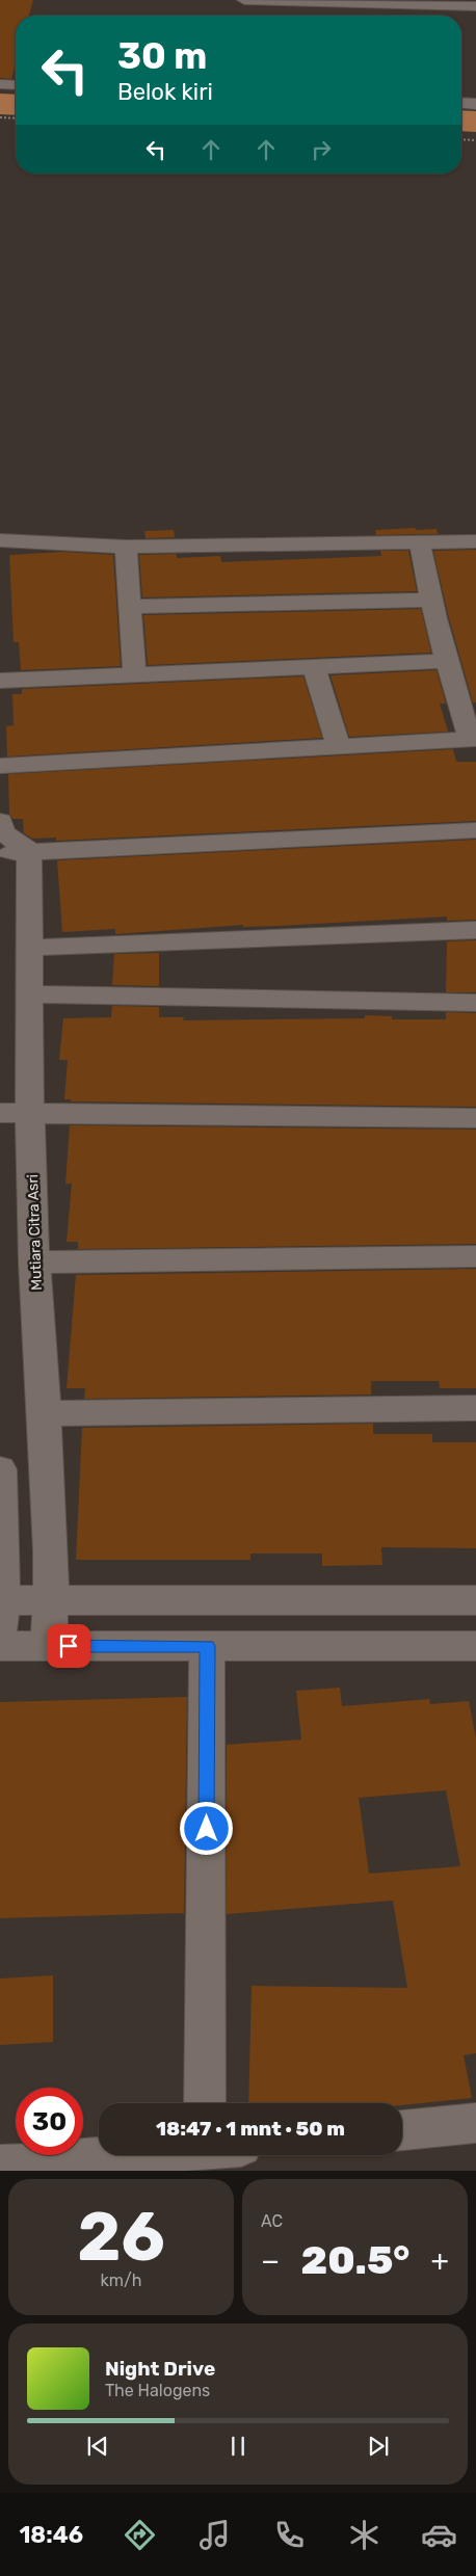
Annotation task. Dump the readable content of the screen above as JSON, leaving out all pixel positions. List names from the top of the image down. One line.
{"streets":{"street":["Mutiara Citra Asri"]},"page":{"turn":["30 m","Belok kiri"],"limit":"30","trip":"18:47 · 1 mnt · 50 m","tile":[["26","km/h"],"AC"],"heat":["−","20.5°","+"],"song":["Night Drive","The Halogens"],"tabs":"18:46"}}
